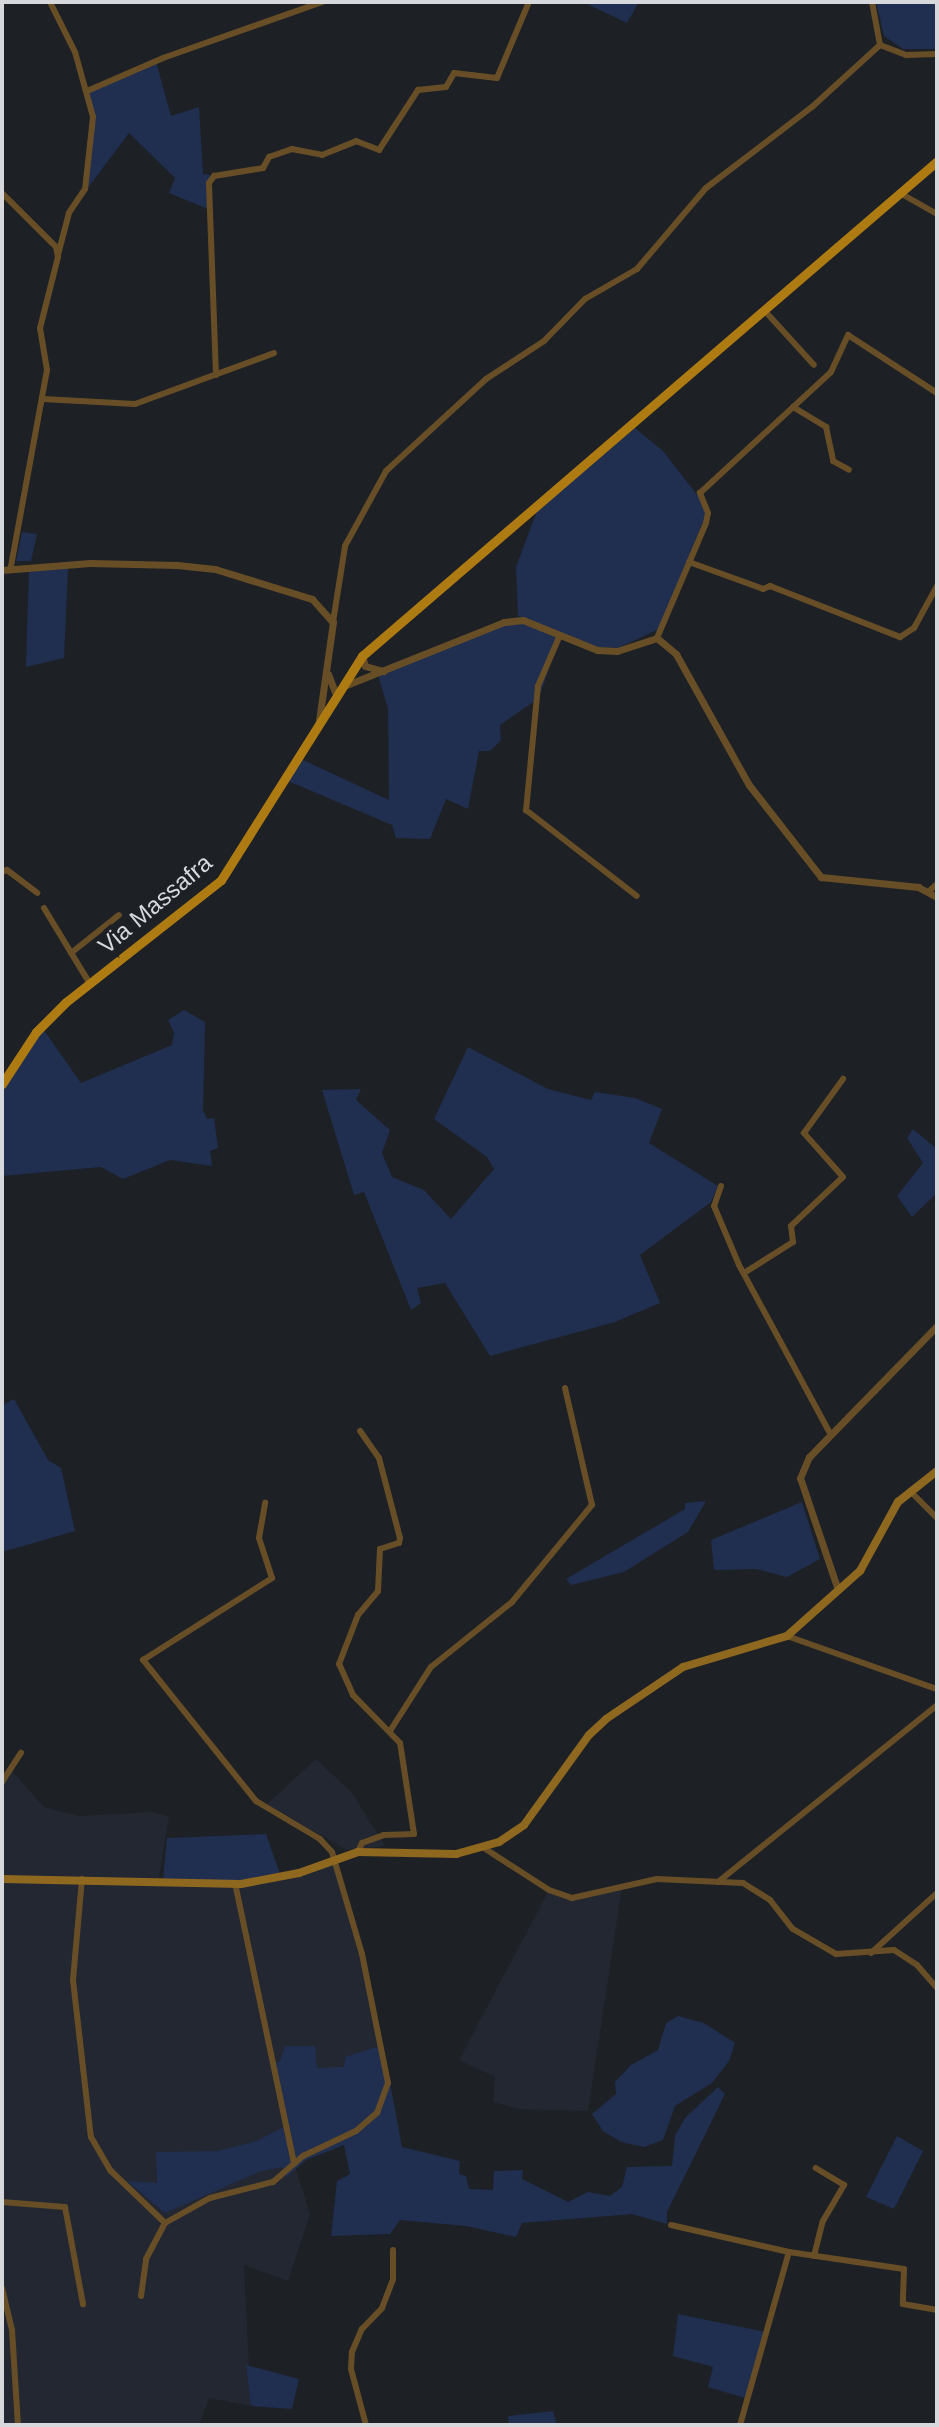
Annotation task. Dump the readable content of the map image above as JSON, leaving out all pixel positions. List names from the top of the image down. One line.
{"streets":{"main road":["Via Massafra"]}}
